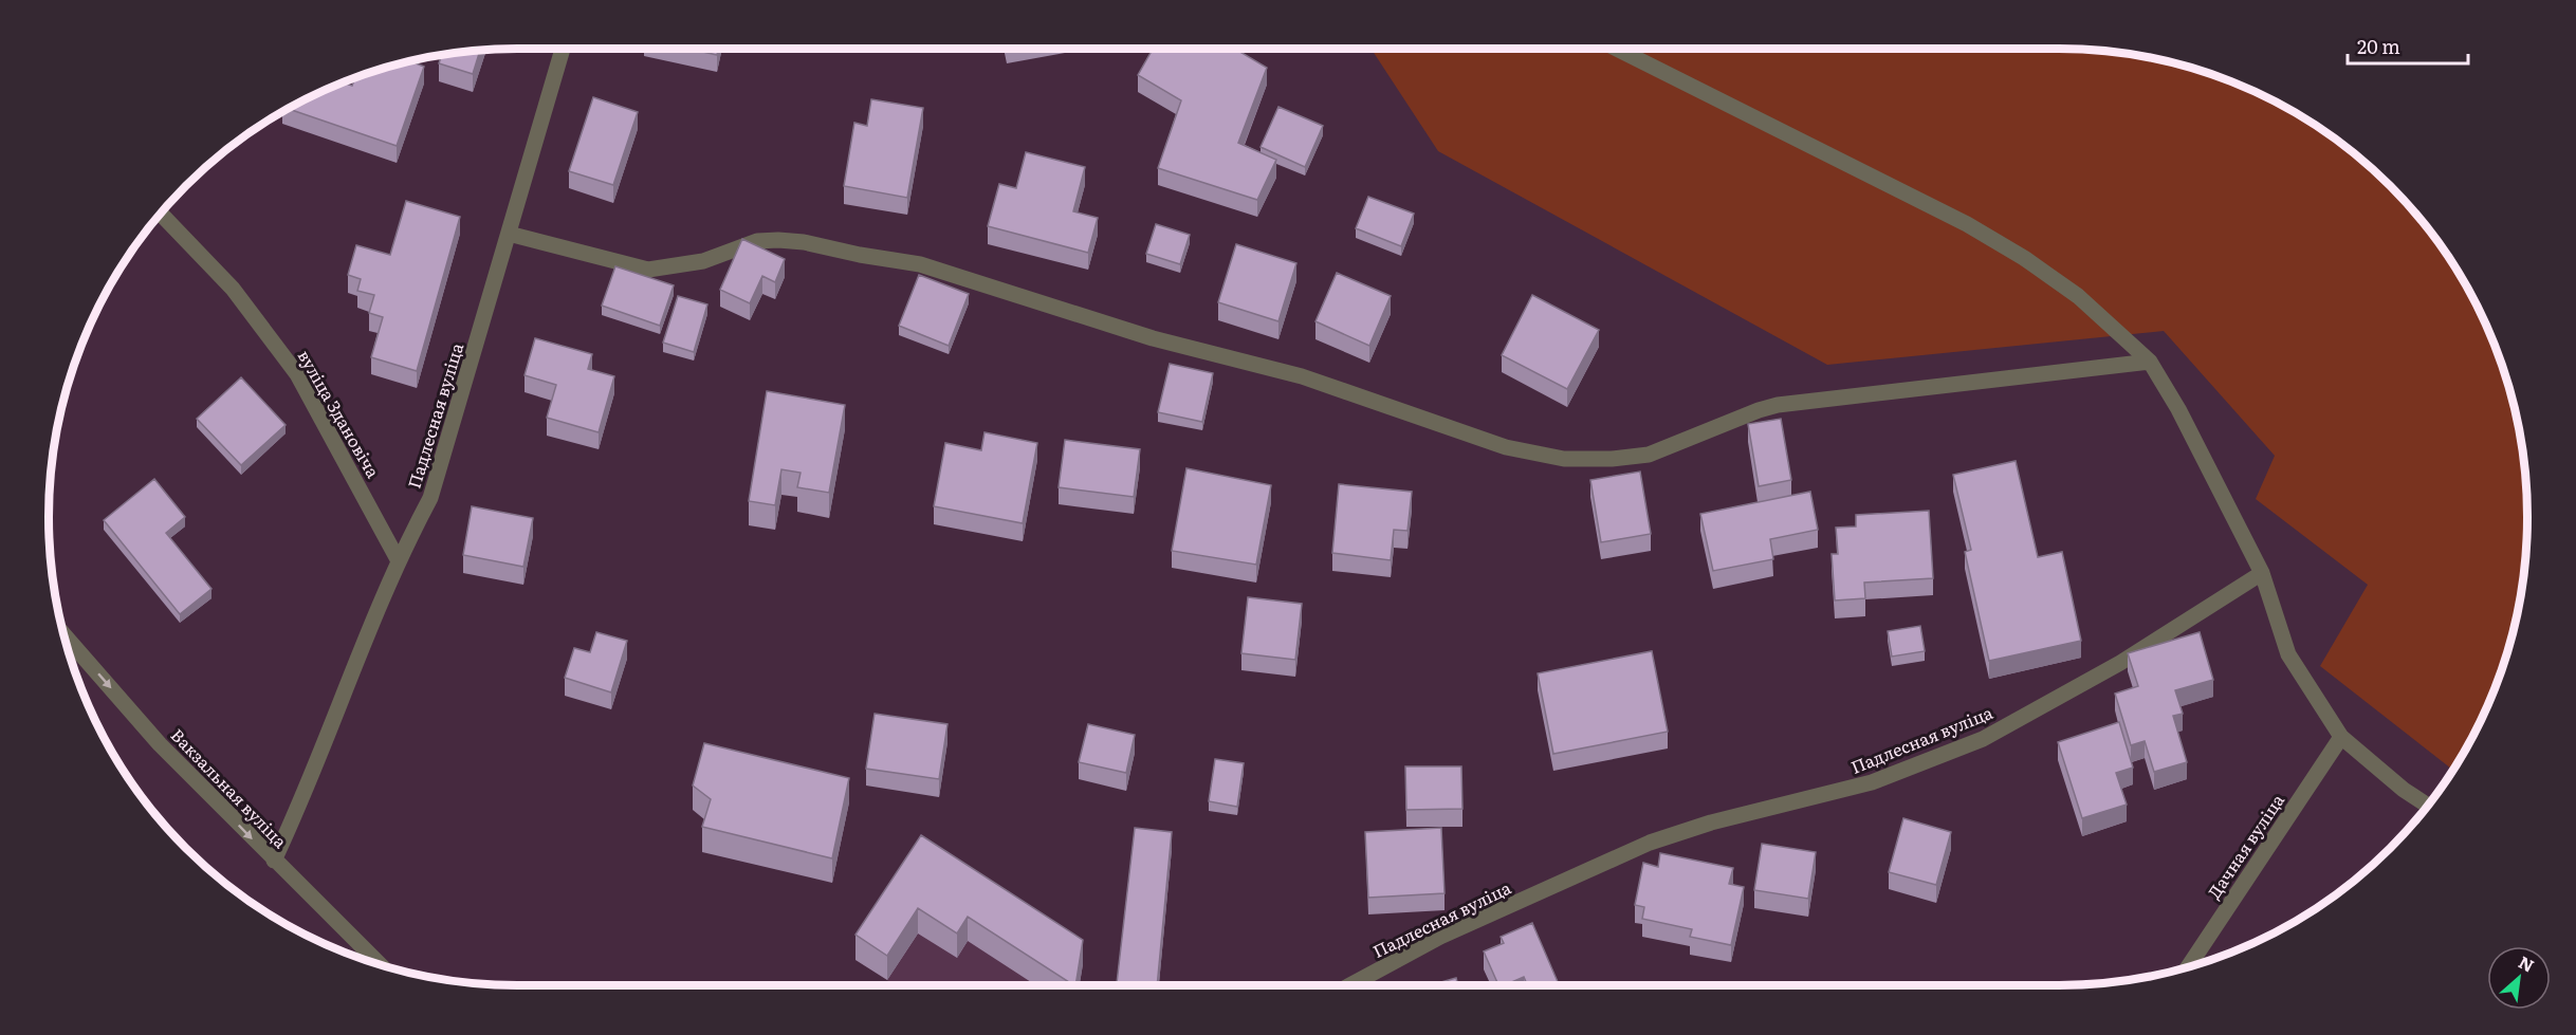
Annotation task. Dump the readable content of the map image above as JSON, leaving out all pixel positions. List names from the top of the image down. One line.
{"streets":{"street":["вуліца Здановіча","Падлесная вуліца","Вакзальная вуліца","Дачная вуліца"]},"crossings":[["вуліца Здановіча","Падлесная вуліца"],["Падлесная вуліца","Вакзальная вуліца"]],"one_way":["Вакзальная вуліца"],"scale_bar":"20 m","north":"top right"}
